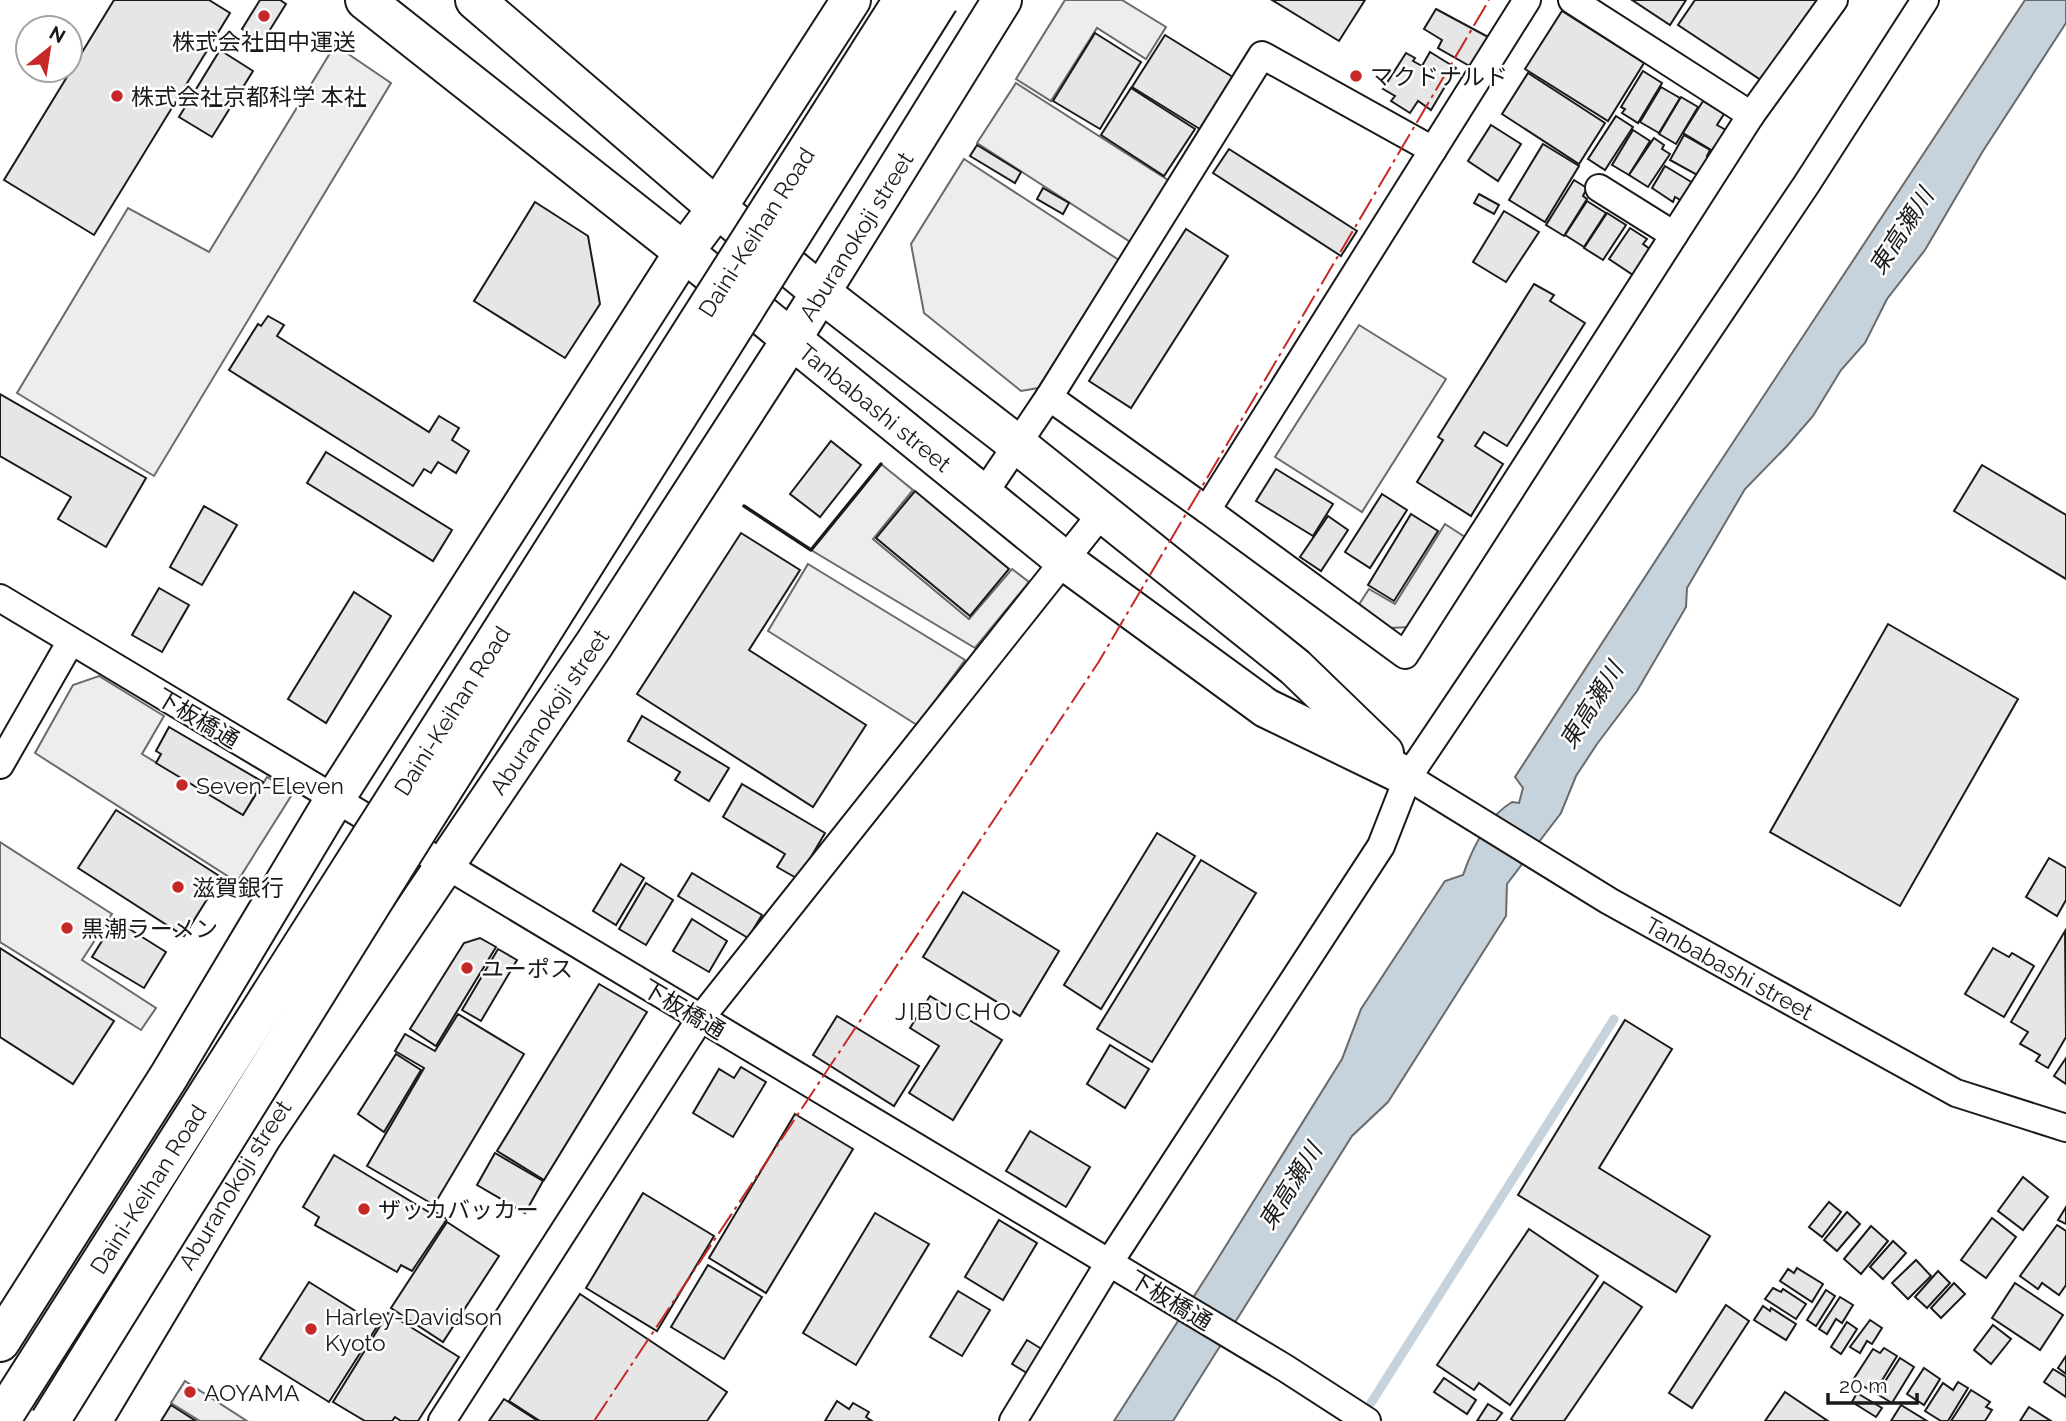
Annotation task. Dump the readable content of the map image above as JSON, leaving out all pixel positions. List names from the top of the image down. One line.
{"streets":{"main road":["Daini-Keihan Road","Aburanokoji street","Tanbabashi street"],"street":["下板橋通"]},"crossings":[["Aburanokoji street","Tanbabashi street"],["Aburanokoji street","下板橋通"]],"districts":["JIBUCHO"],"water":["東高瀬川"],"places":["株式会社田中運送","マクドナルド","株式会社京都科学 本社","Seven-Eleven","滋賀銀行","黒潮ラーメン","ユーポス","ザッカバッカー","Harley-Davidson Kyoto","AOYAMA"],"scale_bar":"20 m","north":"top right"}
